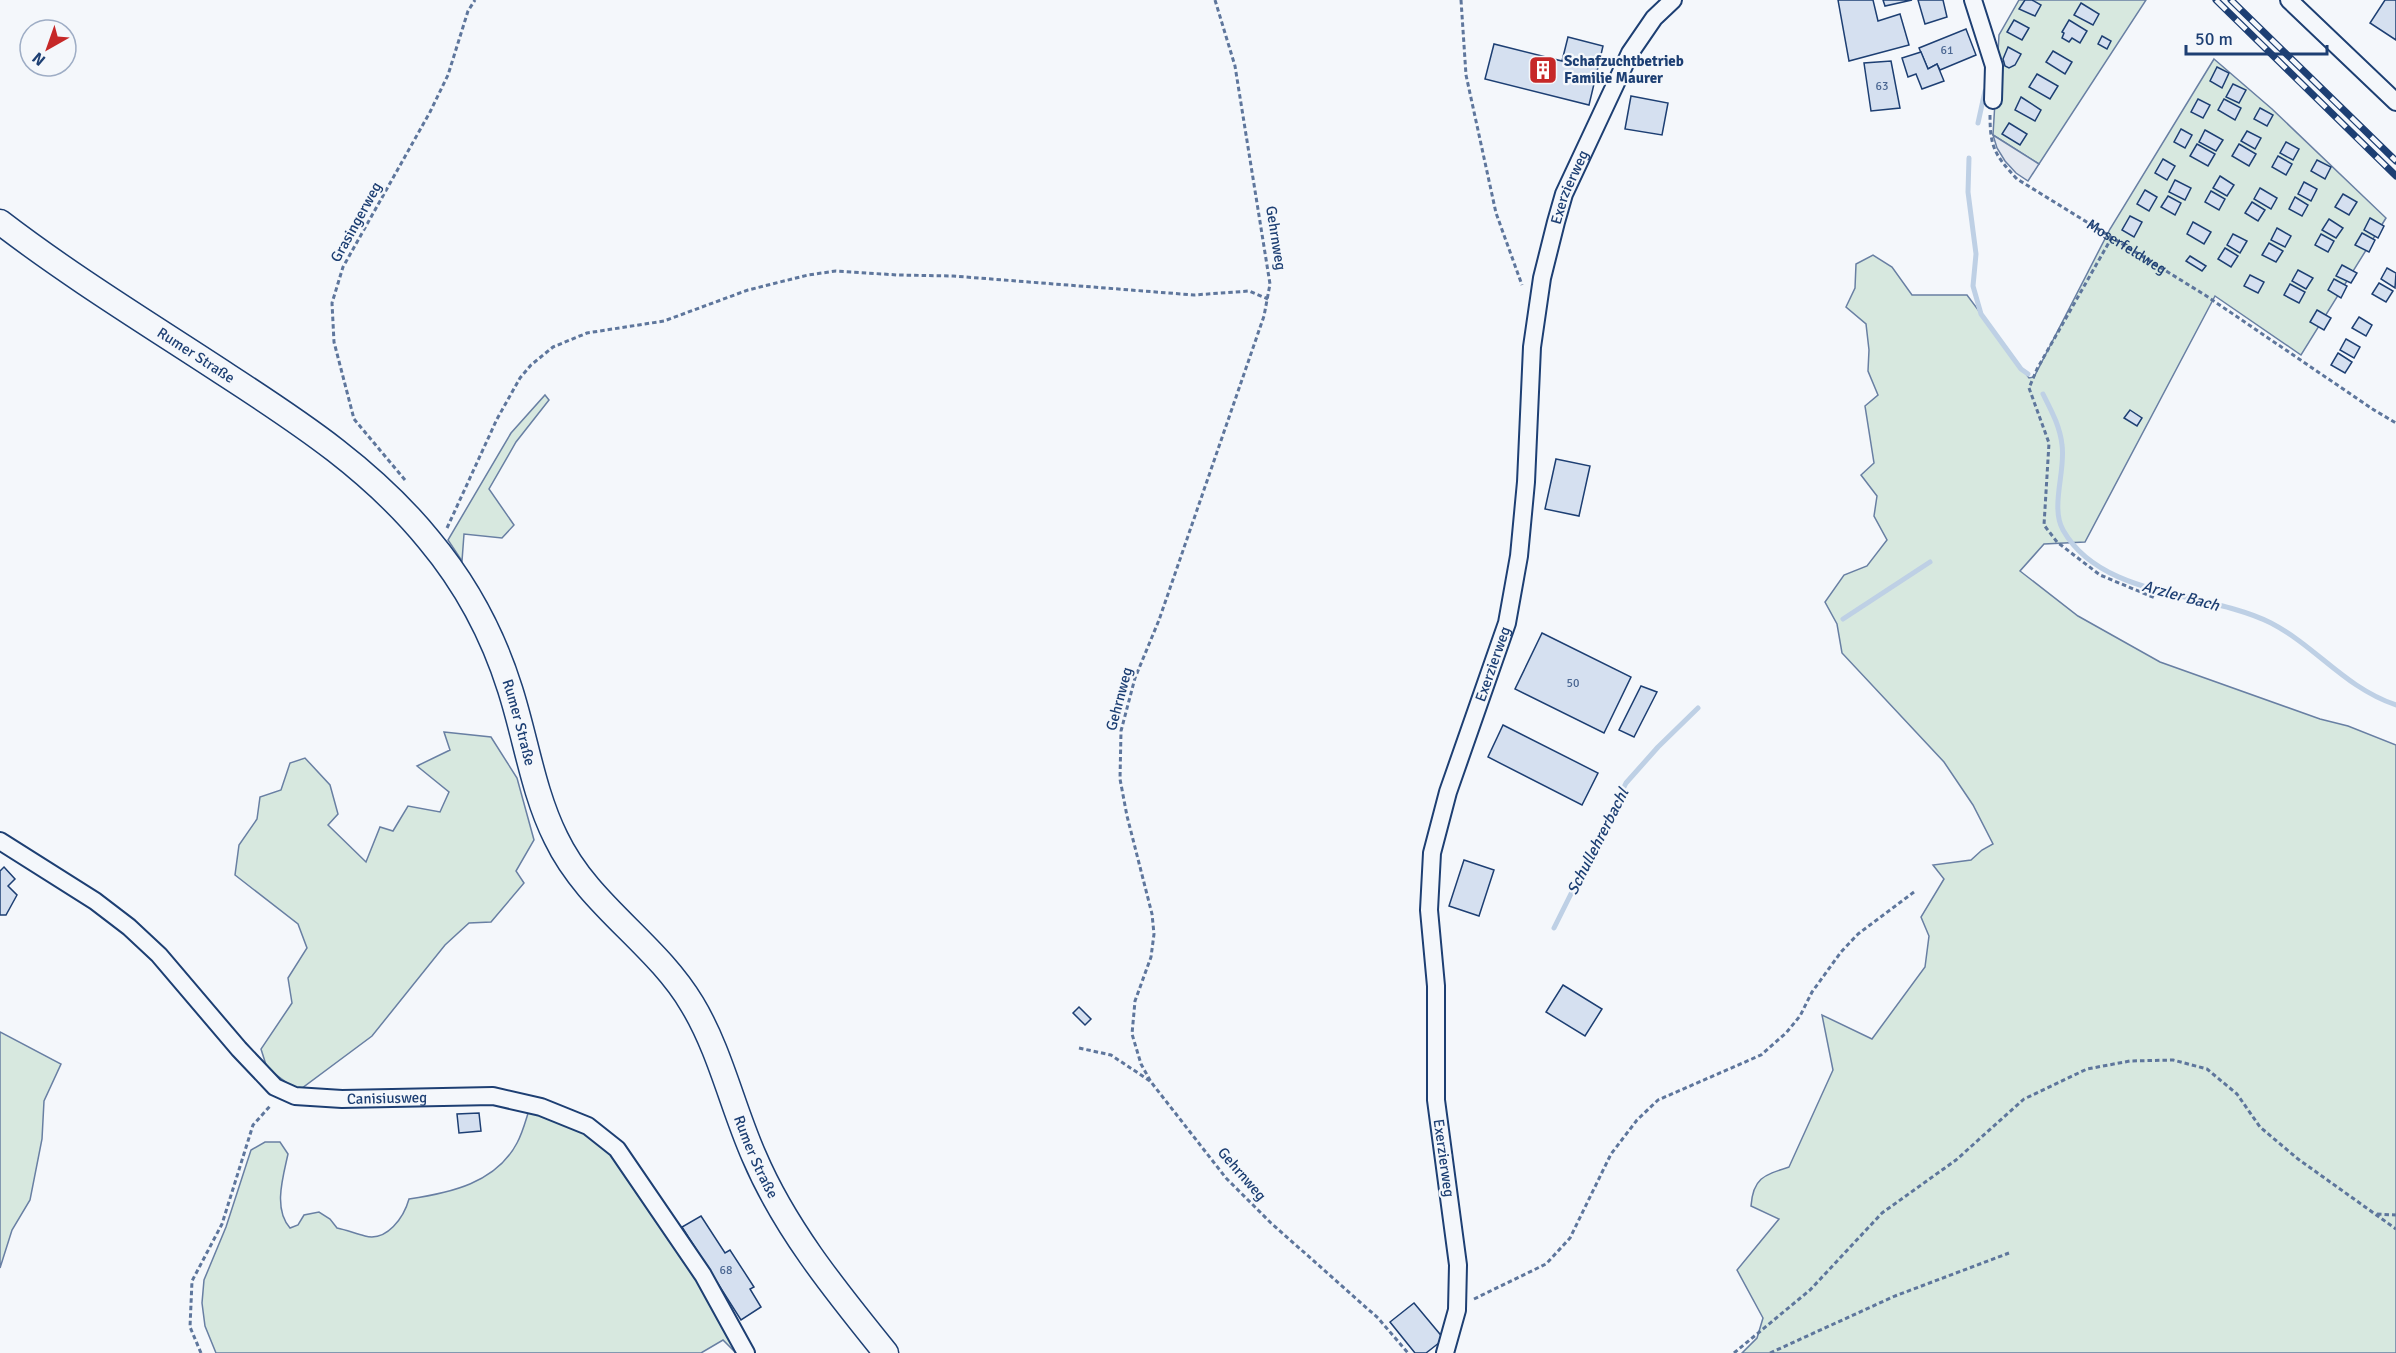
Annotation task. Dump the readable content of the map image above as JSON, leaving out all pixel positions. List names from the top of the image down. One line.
{"streets":{"main road":["Rumer Straße"],"street":["Exerzierweg","Canisiusweg"],"path":["Grasingerweg","Gehrnweg","Moserfeldweg"]},"water":["Arzler Bach","Schullehrerbachl"],"places":{"building":["Schafzuchtbetrieb Familie Maurer"]},"house_numbers":["61","63","50","68"],"scale_bar":"50 m","north":"bottom left"}
